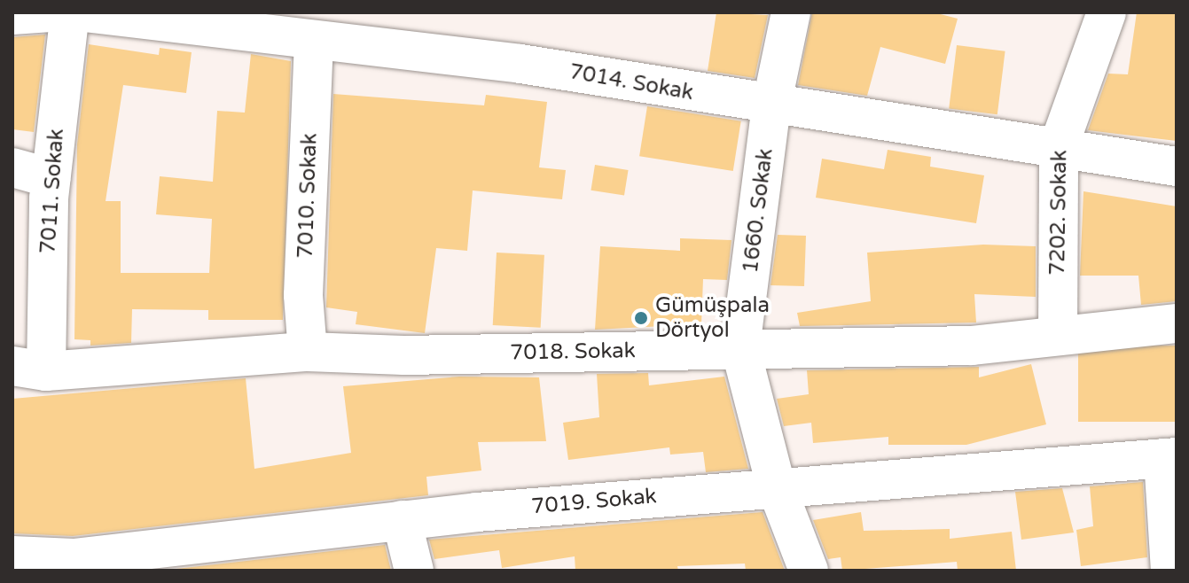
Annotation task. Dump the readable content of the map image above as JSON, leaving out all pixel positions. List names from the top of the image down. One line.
{"streets":{"street":["7014. Sokak","7011. Sokak","7010. Sokak","1660. Sokak","7202. Sokak","7018. Sokak","7019. Sokak"]},"crossings":[["7014. Sokak","7010. Sokak"],["7014. Sokak","1660. Sokak"],["7014. Sokak","7202. Sokak"],["7011. Sokak","7018. Sokak"],["7010. Sokak","7018. Sokak"],["1660. Sokak","7018. Sokak"],["1660. Sokak","7019. Sokak"],["7202. Sokak","7018. Sokak"]],"places":["Gümüşpala Dörtyol"]}
